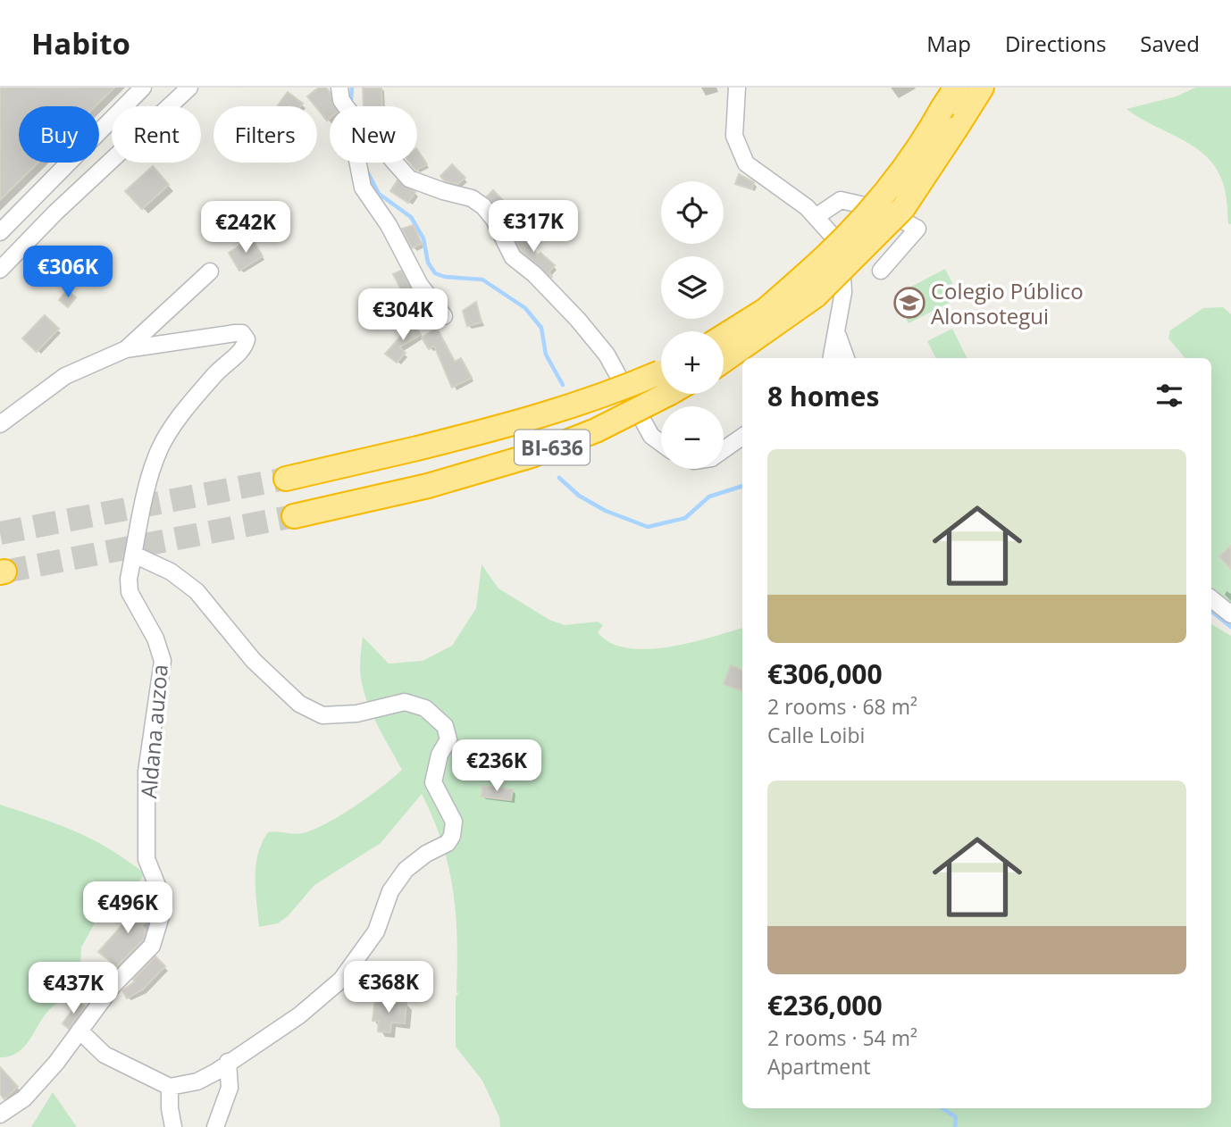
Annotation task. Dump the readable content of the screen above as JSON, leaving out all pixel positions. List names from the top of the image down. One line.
{"streets":{"highway":["BI-636"],"street":["Aldana auzoa"]},"places":{"school or university":["Colegio Público Alonsotegui"]},"page":{"header":"Habito","nav":["Map","Directions","Saved"],"chip":["Buy","Rent","Filters","New"],"map_buttons":["+","−"],"price":["€317K","€242K","€306K","€304K","€236K","€496K","€368K","€437K"],"heading":"8 homes","list":[{"name":"€306,000","note":"2 rooms · 68 m² · Calle Loibi"},{"name":"€236,000","note":"2 rooms · 54 m² · Apartment"}]}}
